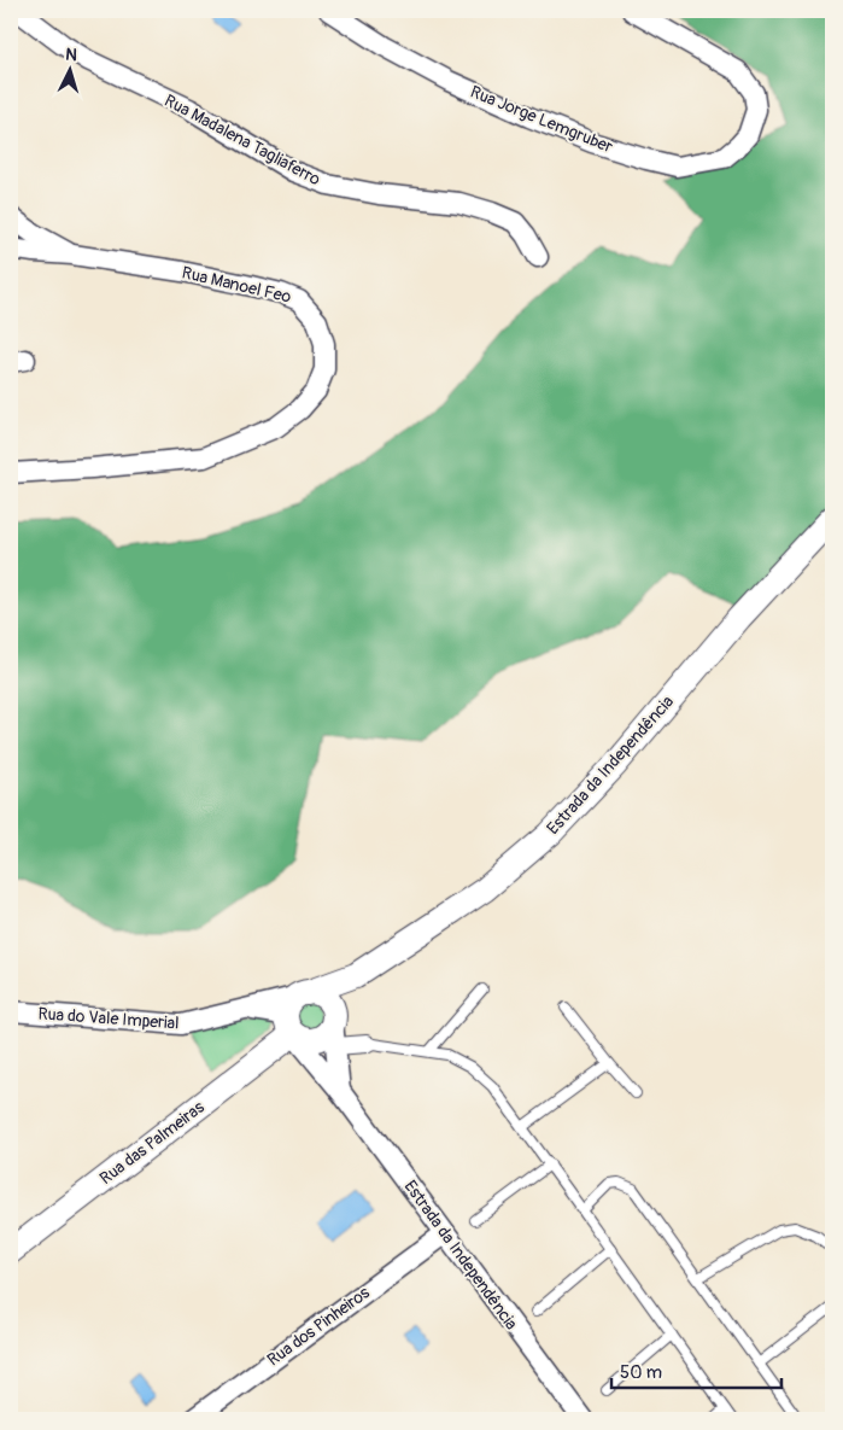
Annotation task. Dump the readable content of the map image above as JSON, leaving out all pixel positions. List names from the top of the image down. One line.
{"streets":{"street":["Rua Jorge Lemgruber","Rua Madalena Tagliaferro","Rua Manoel Feo","Estrada da Independência","Rua do Vale Imperial","Rua das Palmeiras","Rua dos Pinheiros"]},"crossings":[["Estrada da Independência","Rua do Vale Imperial"],["Estrada da Independência","Rua das Palmeiras"],["Estrada da Independência","Rua dos Pinheiros"],["Rua do Vale Imperial","Rua das Palmeiras"]],"scale_bar":"50 m","north":"top"}
